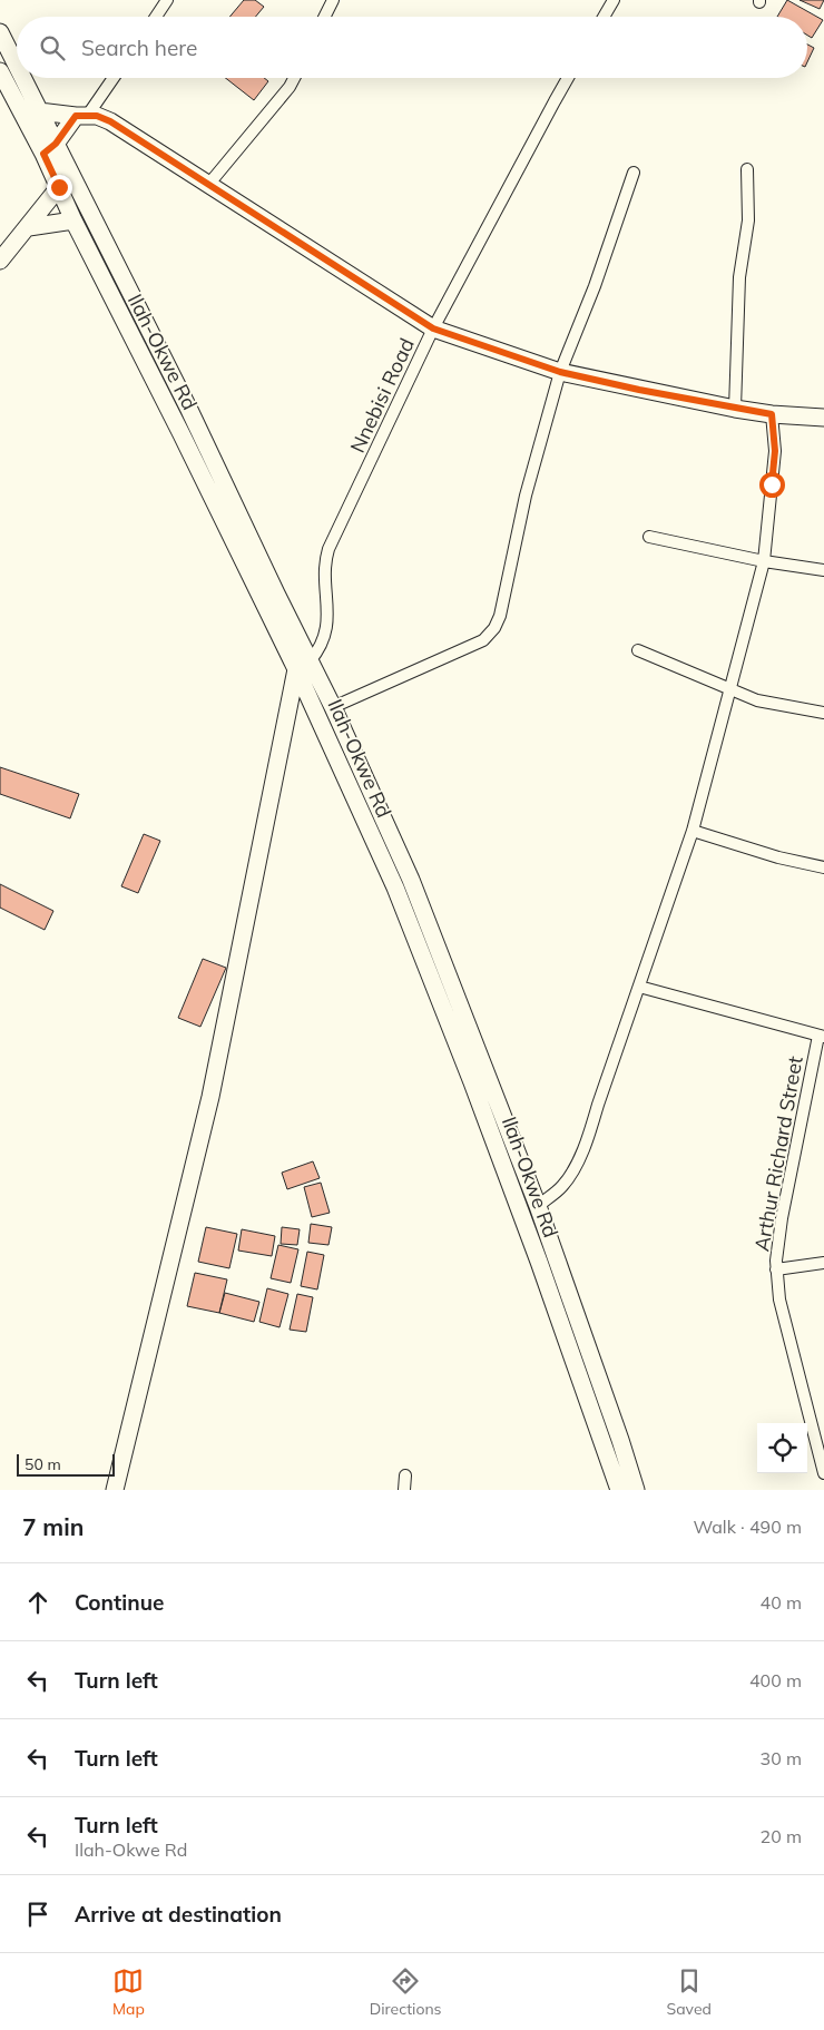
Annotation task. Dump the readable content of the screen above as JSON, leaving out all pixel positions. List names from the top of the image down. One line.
{"streets":{"main road":["Ilah-Okwe Rd"],"street":["Nnebisi Road","Arthur Richard Street"]},"crossings":[["Ilah-Okwe Rd","Nnebisi Road"]],"scale_bar":"50 m","page":{"search":"Search here","scale":"50 m","heading":["7 min","Walk · 490 m"],"list":[["Continue","40 m"],["Turn left","400 m"],["Turn left","30 m"],["Turn left","Ilah-Okwe Rd","20 m"],"Arrive at destination"],"nav":["Map","Directions","Saved"]}}
